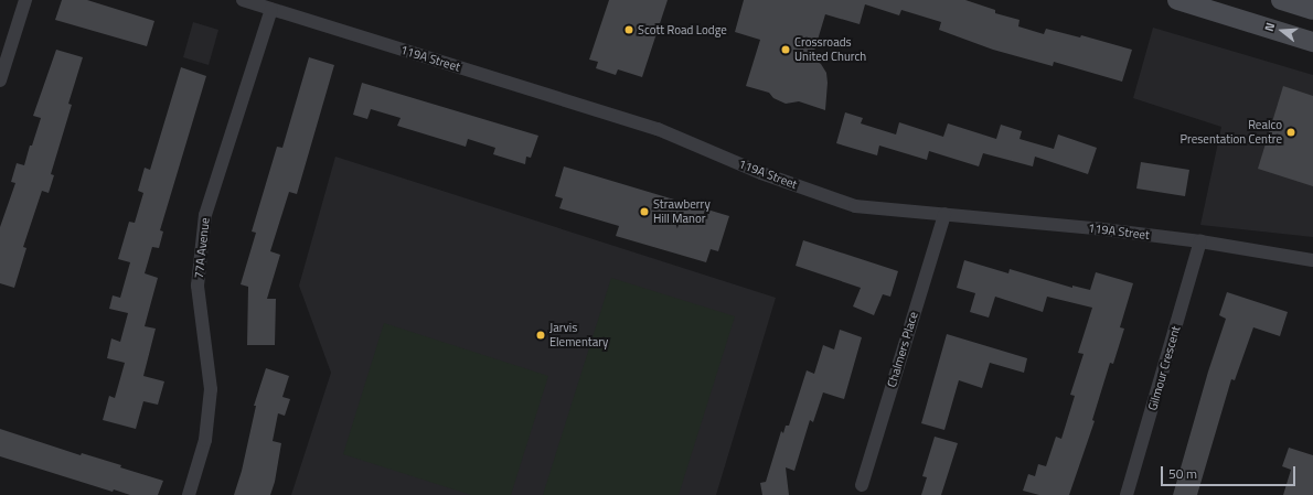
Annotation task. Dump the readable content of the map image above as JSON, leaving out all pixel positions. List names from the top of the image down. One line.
{"streets":{"street":["119A Street","77A Avenue","Chalmers Place","Gilmour Crescent"]},"crossings":[["119A Street","77A Avenue"],["119A Street","Chalmers Place"],["119A Street","Gilmour Crescent"]],"places":["Scott Road Lodge","Crossroads United Church","Realco Presentation Centre","Strawberry Hill Manor","Jarvis Elementary"],"scale_bar":"50 m","north":"left"}
